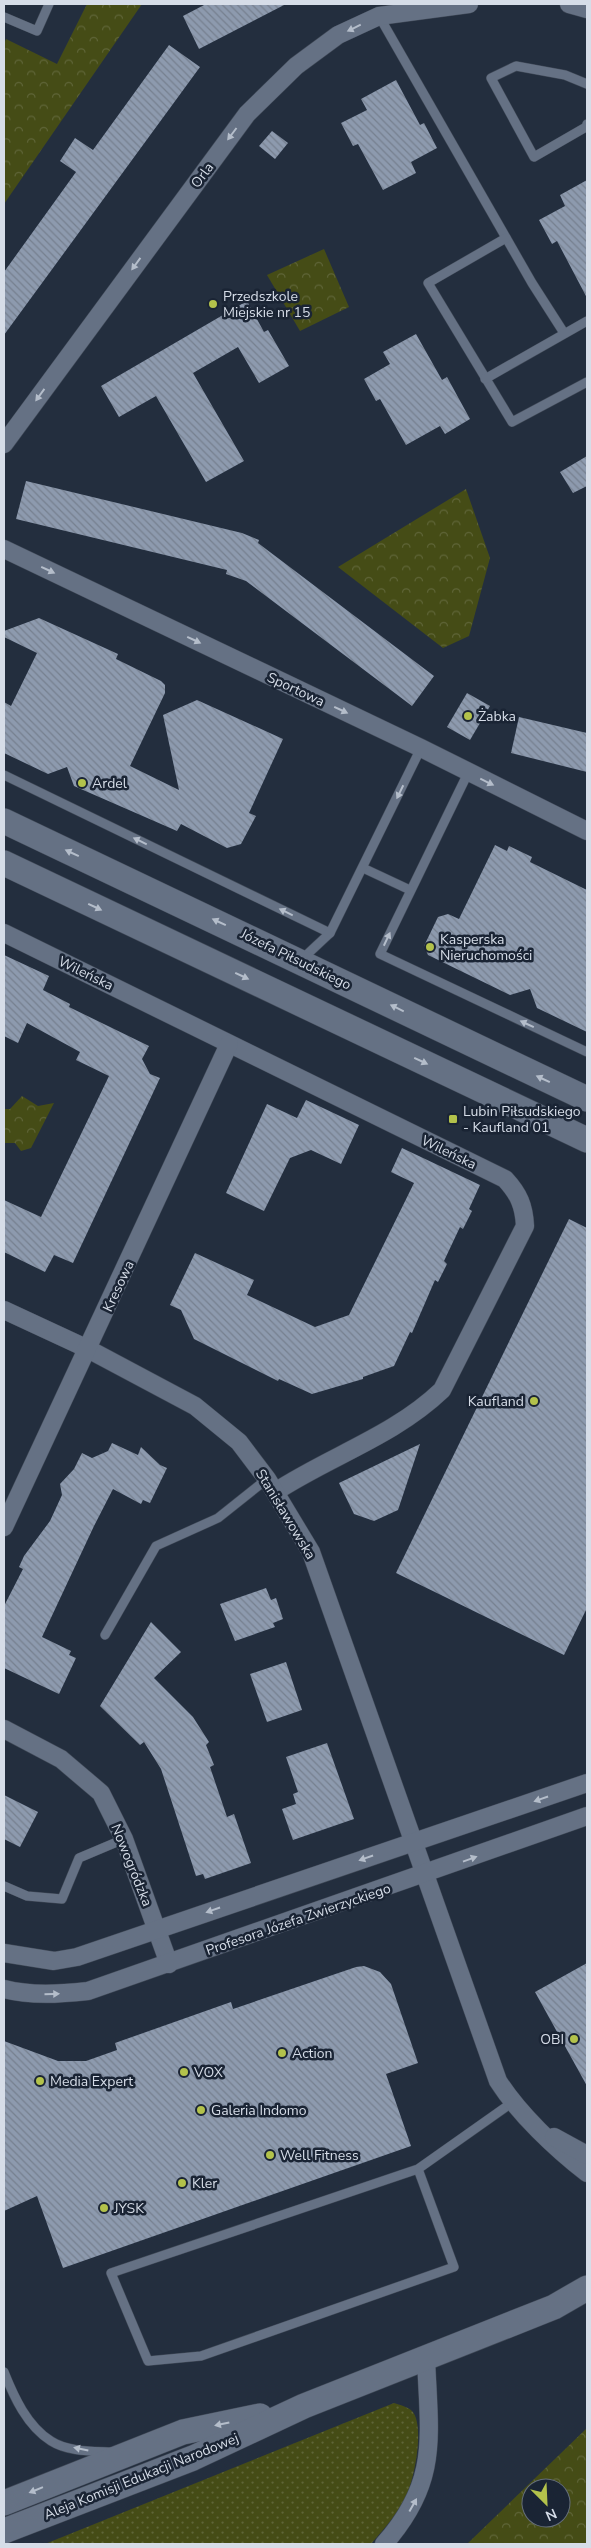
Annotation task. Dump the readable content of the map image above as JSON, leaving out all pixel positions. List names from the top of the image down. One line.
{"streets":{"street":["Orla","Sportowa","Józefa Piłsudskiego","Wileńska","Kresowa","Stanisławowska","Nowogródzka","Profesora Józefa Zwierzyckiego","Aleja Komisji Edukacji Narodowej"]},"crossings":[["Wileńska","Kresowa"],["Wileńska","Stanisławowska"],["Kresowa","Stanisławowska"],["Stanisławowska","Profesora Józefa Zwierzyckiego"],["Nowogródzka","Profesora Józefa Zwierzyckiego"]],"one_way":["Orla","Sportowa"],"places":{"other":["Przedszkole Miejskie nr 15","Żabka","Ardel","Kasperska Nieruchomości","Kaufland","OBI","Action","VOX","Media Expert","Galeria Indomo","Well Fitness","Kler","JYSK"],"transit":["Lubin Piłsudskiego - Kaufland 01"]},"north":"bottom right"}
